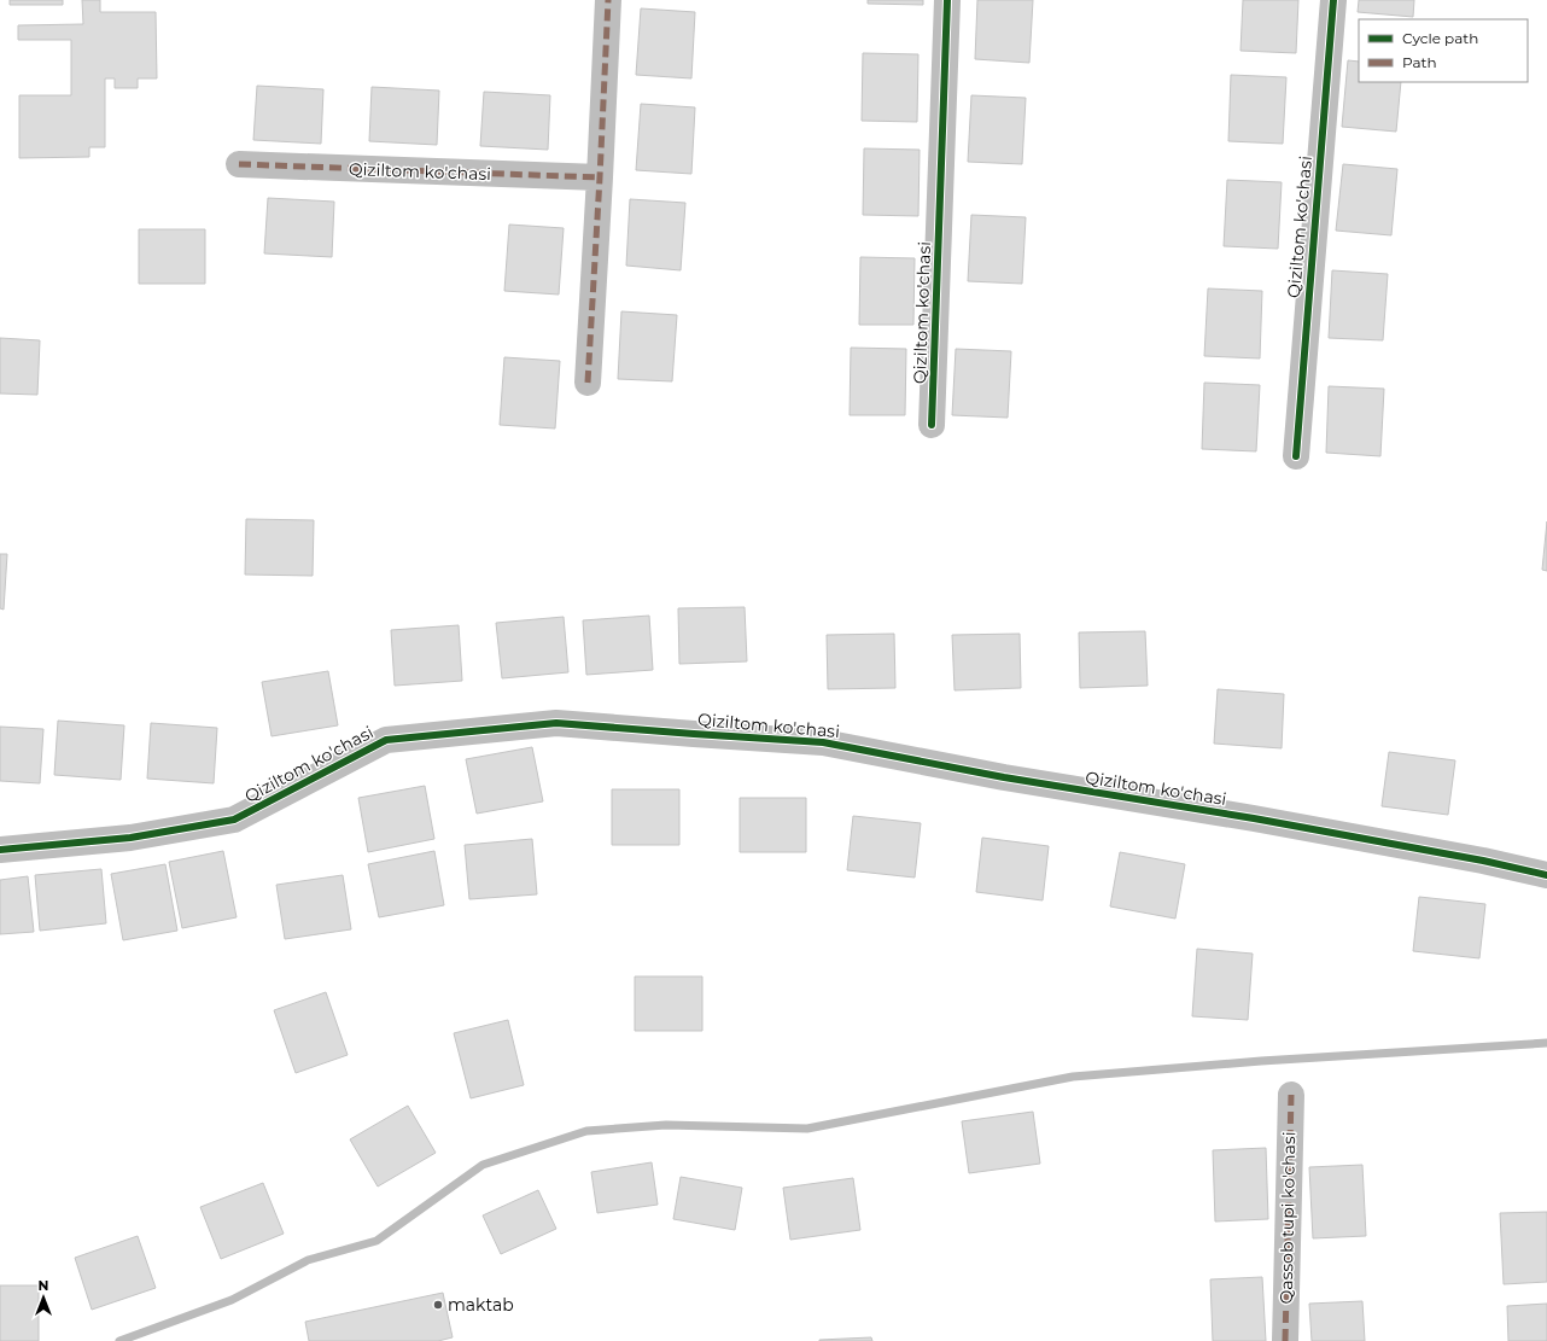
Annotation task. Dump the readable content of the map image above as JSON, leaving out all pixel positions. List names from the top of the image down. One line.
{"streets":{"street":["Qiziltom ko'chasi","Qassob tupi ko'chasi"]},"places":["maktab"],"legend":["Cycle path","Path"],"north":"top"}
